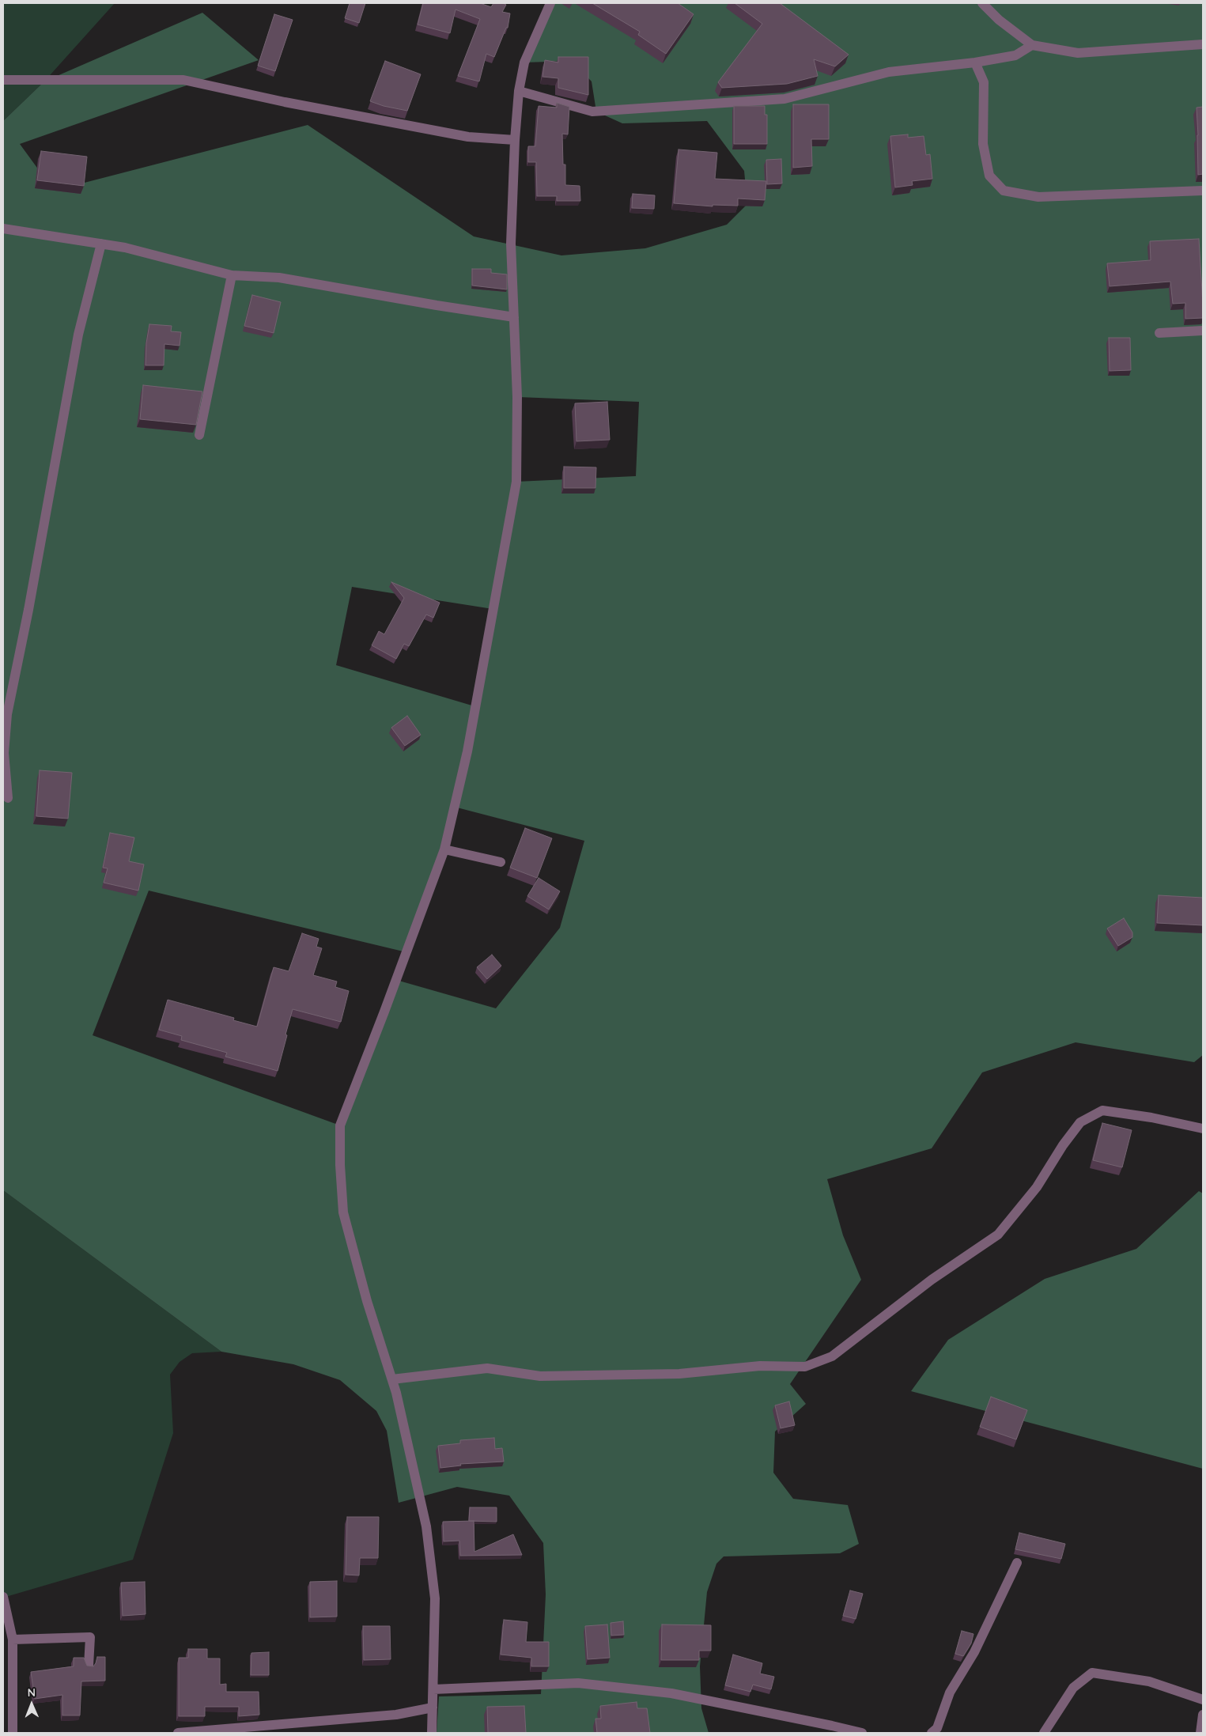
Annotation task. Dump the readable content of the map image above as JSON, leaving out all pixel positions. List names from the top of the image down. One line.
{"north":"top"}
